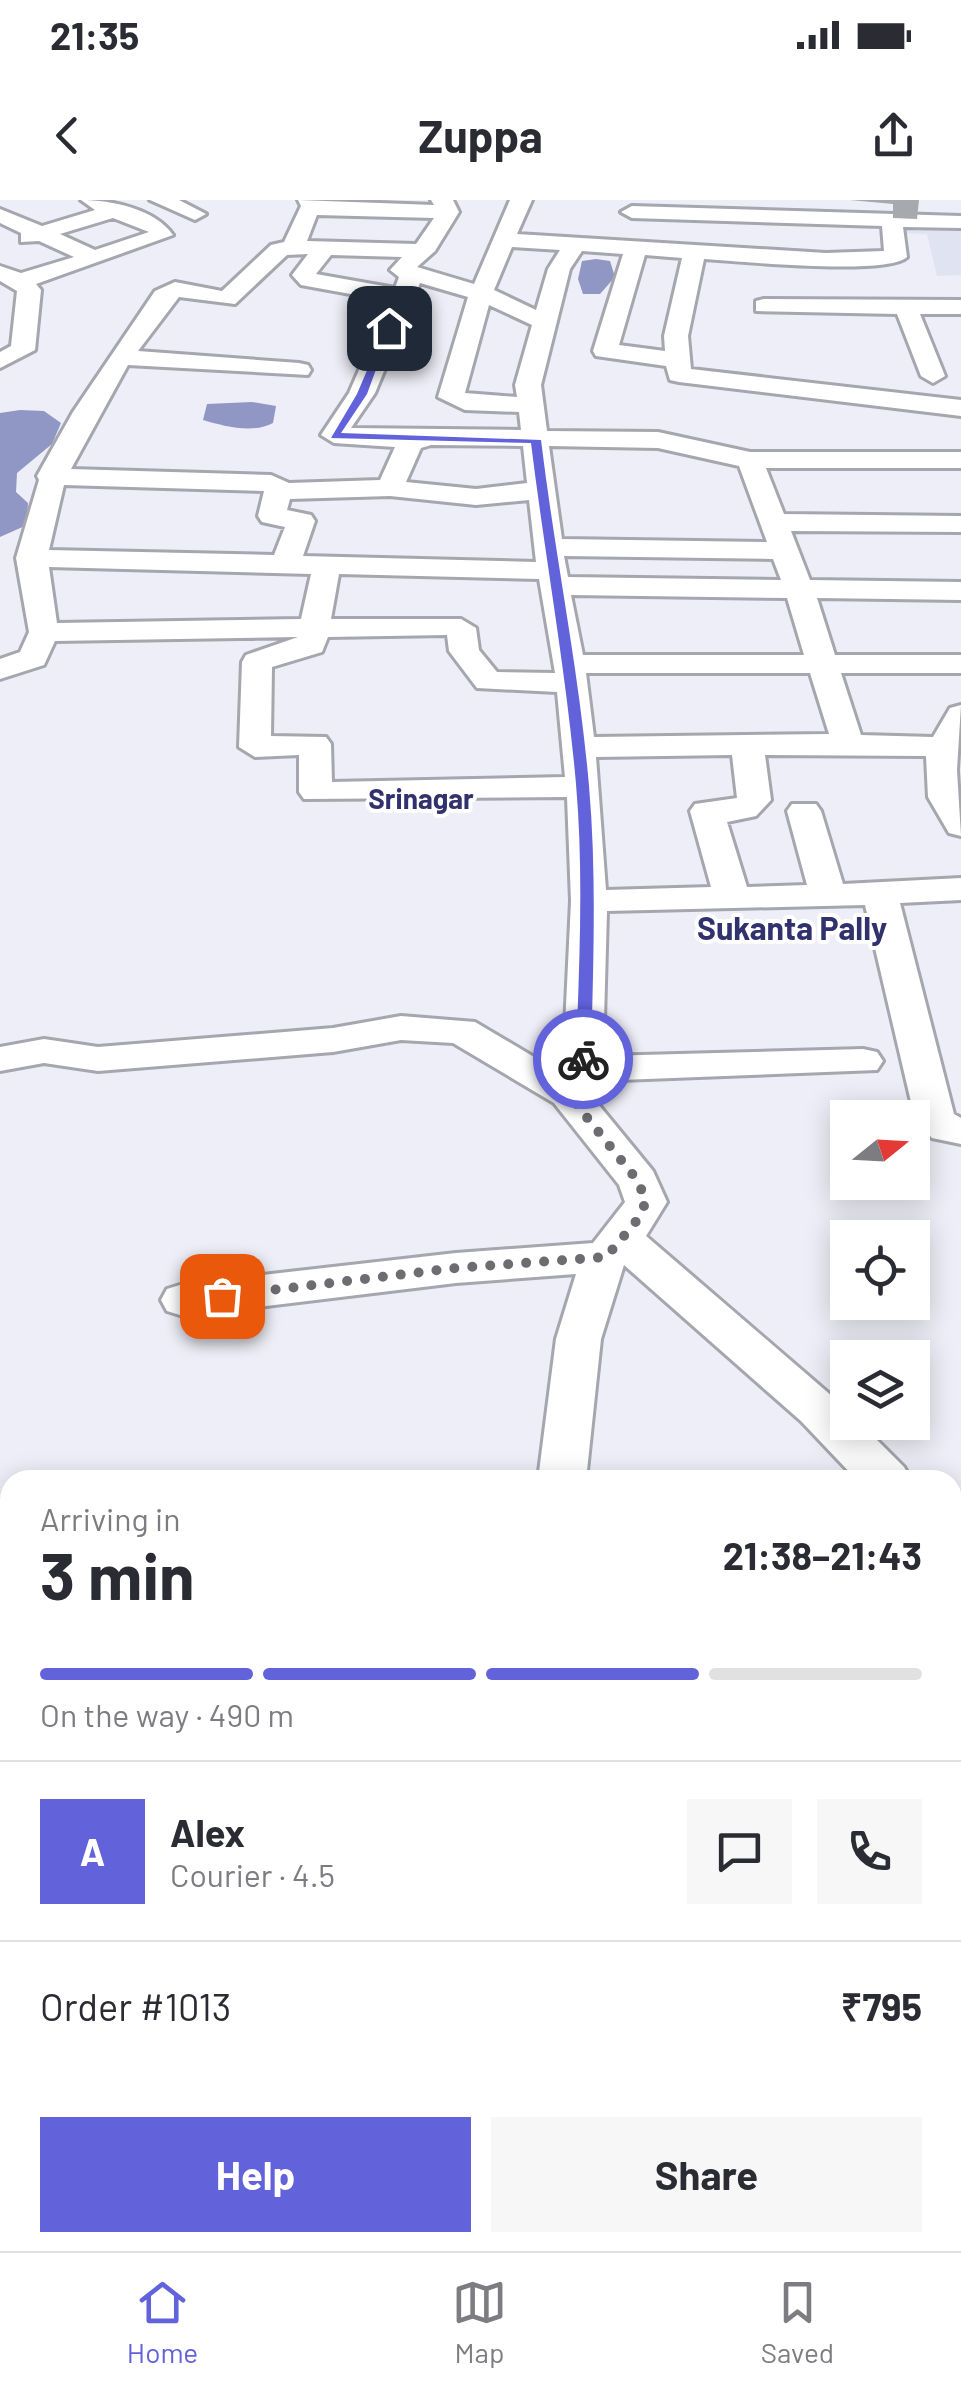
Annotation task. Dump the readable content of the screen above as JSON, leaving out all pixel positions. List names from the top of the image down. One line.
{"districts":["Srinagar","Sukanta Pally"],"north":"right","page":{"status":"21:35","header":"Zuppa","heading":["3 min","Arriving in","21:38–21:43"],"panel":["Alex","Courier · 4.5","Order #1013","₹795"],"bar":"On the way · 490 m","round":"A","buttons":["Help","Share"],"tabs":["Home","Map","Saved"]}}
